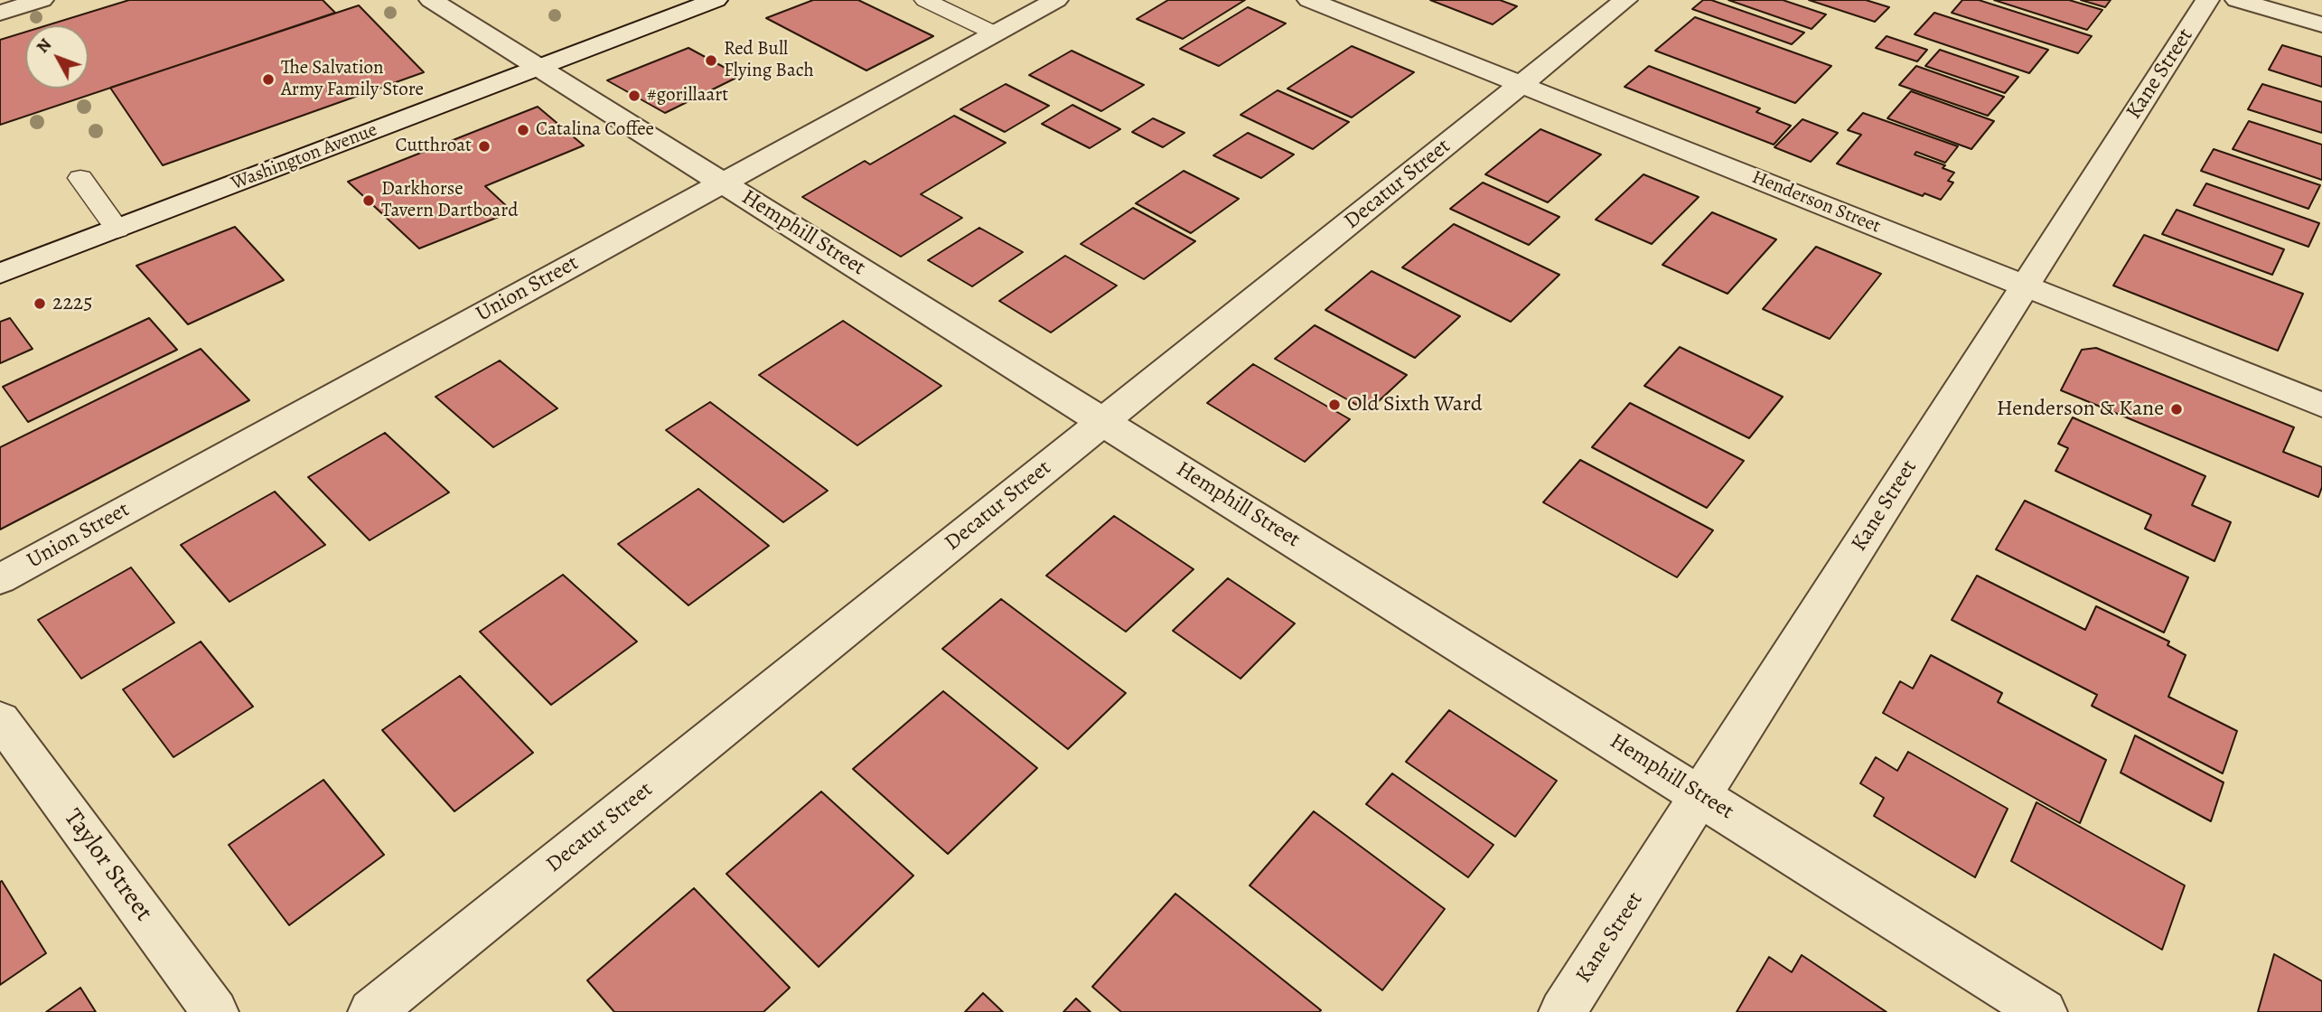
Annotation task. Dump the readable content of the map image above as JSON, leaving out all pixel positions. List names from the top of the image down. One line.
{"streets":{"street":["Kane Street","Washington Avenue","Decatur Street","Henderson Street","Hemphill Street","Union Street","Taylor Street"]},"crossings":[["Kane Street","Henderson Street"],["Kane Street","Hemphill Street"],["Washington Avenue","Hemphill Street"],["Decatur Street","Henderson Street"],["Decatur Street","Hemphill Street"],["Hemphill Street","Union Street"]],"places":["Red Bull Flying Bach","The Salvation Army Family Store","#gorillaart","Catalina Coffee","Cutthroat","Darkhorse Tavern Dartboard","2225","Old Sixth Ward","Henderson & Kane"],"north":"top left"}
